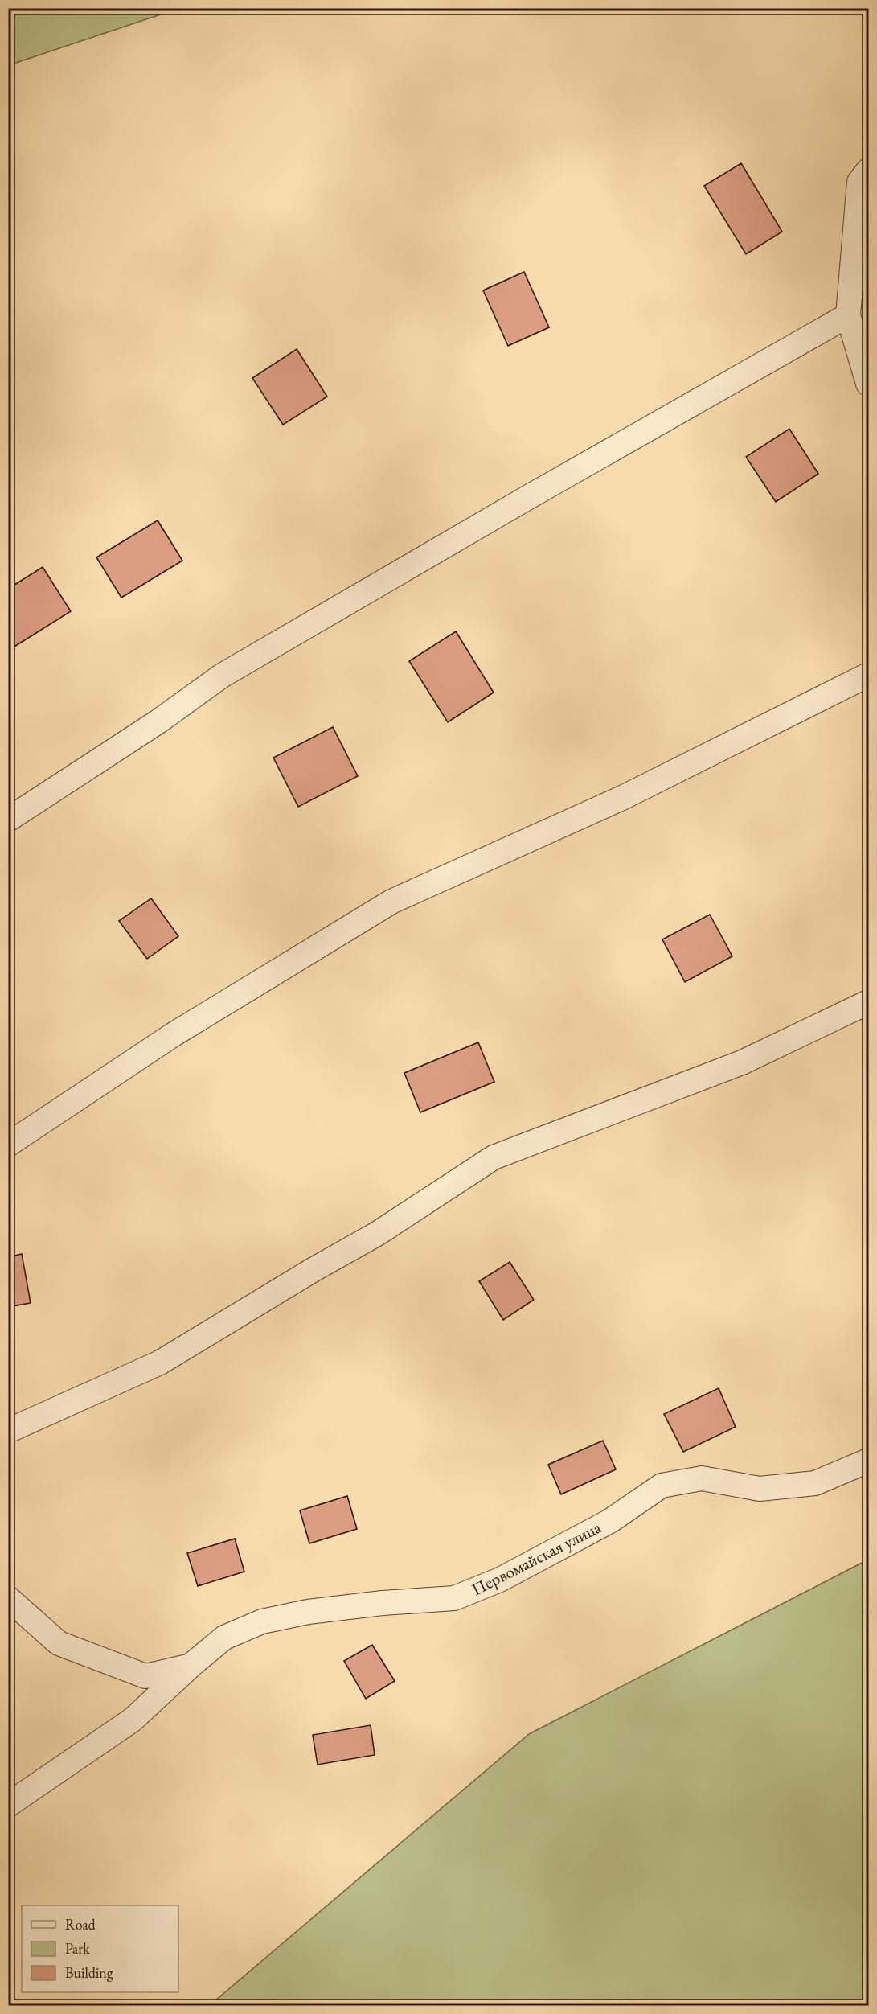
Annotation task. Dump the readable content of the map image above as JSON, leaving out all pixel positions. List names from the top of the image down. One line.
{"streets":{"street":["Первомайская улица"]},"legend":["Road","Park","Building"]}
